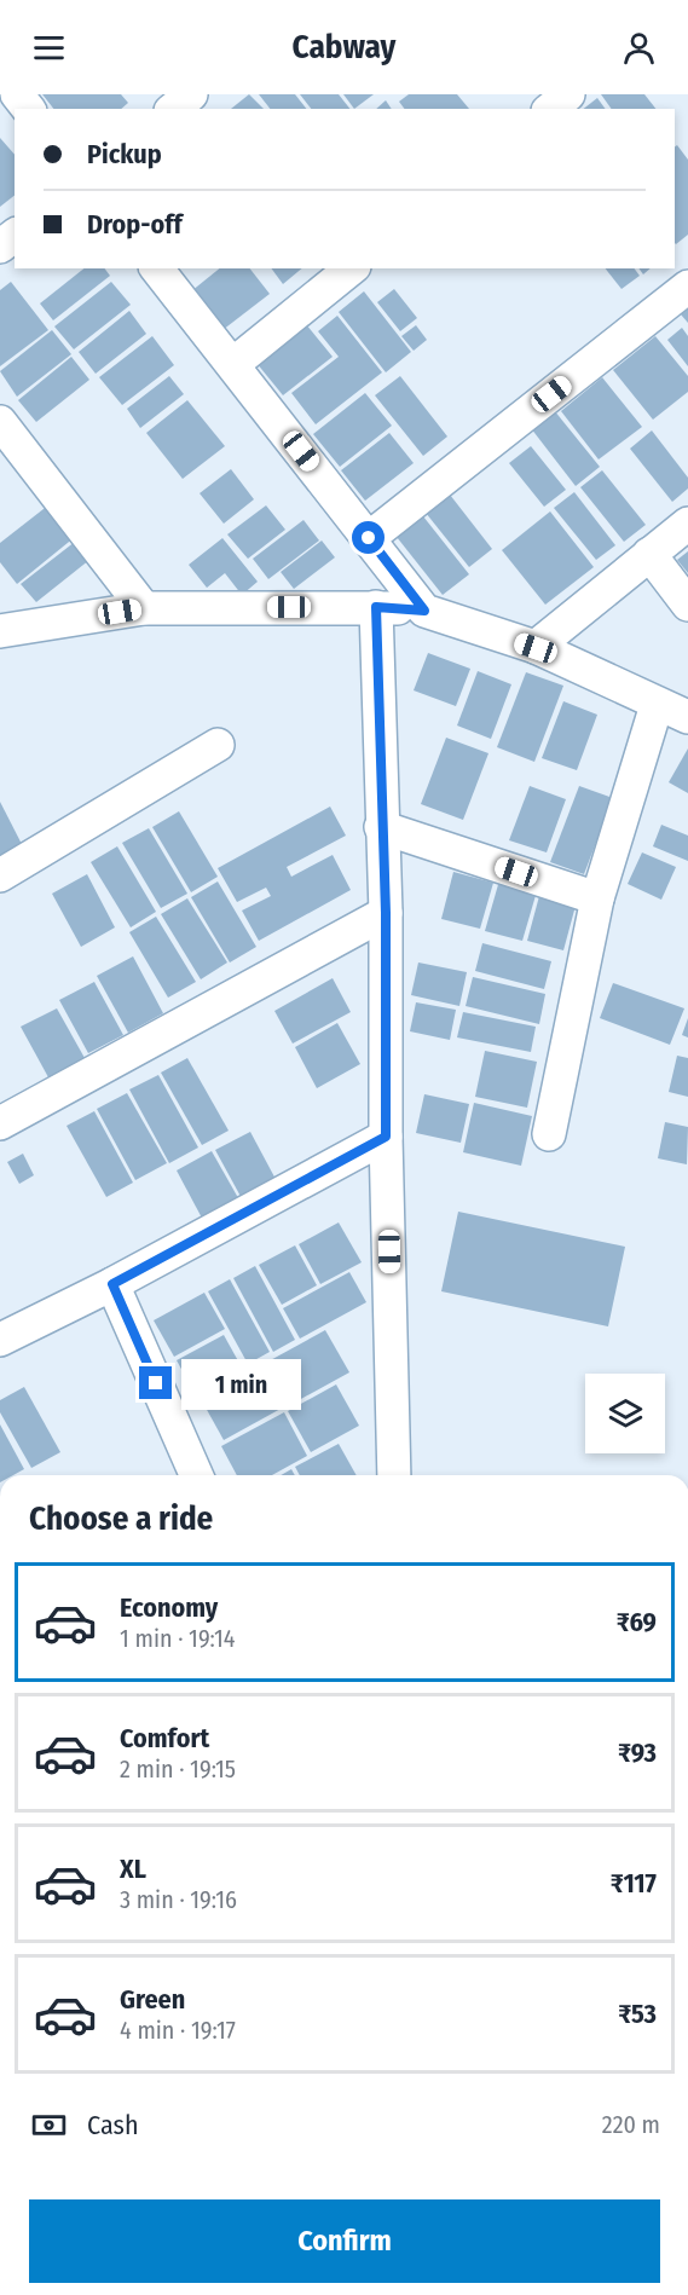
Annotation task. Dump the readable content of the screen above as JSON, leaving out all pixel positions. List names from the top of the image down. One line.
{"page":{"header":"Cabway","banner":["Pickup","Drop-off"],"bubble":"1 min","heading":"Choose a ride","list":[{"name":"Economy","note":"1 min · 19:14","value":"₹69"},{"name":"Comfort","note":"2 min · 19:15","value":"₹93"},{"name":"XL","note":"3 min · 19:16","value":"₹117"},{"name":"Green","note":"4 min · 19:17","value":"₹53"}],"pay":["Cash","220 m"],"buttons":"Confirm"}}
